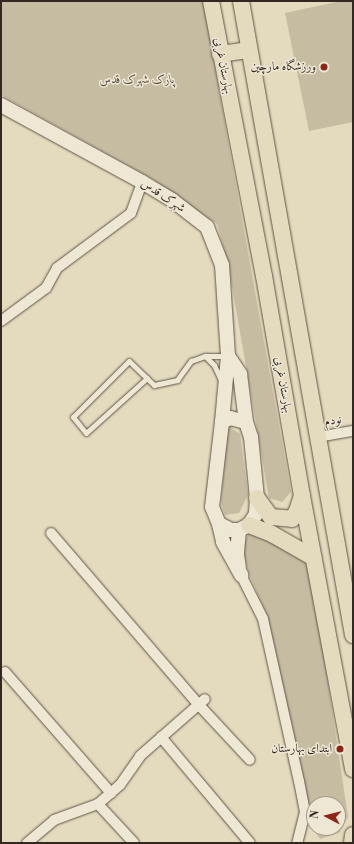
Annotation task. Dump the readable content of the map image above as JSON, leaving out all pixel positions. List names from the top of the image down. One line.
{"streets":{"main road":["بهارستان غربی"],"street":["شهرک قدس","نودم"]},"parks":["پارک شهرک قدس"],"places":["ورزشگاه مارچین","ابتدای بهارستان"],"north":"left"}
